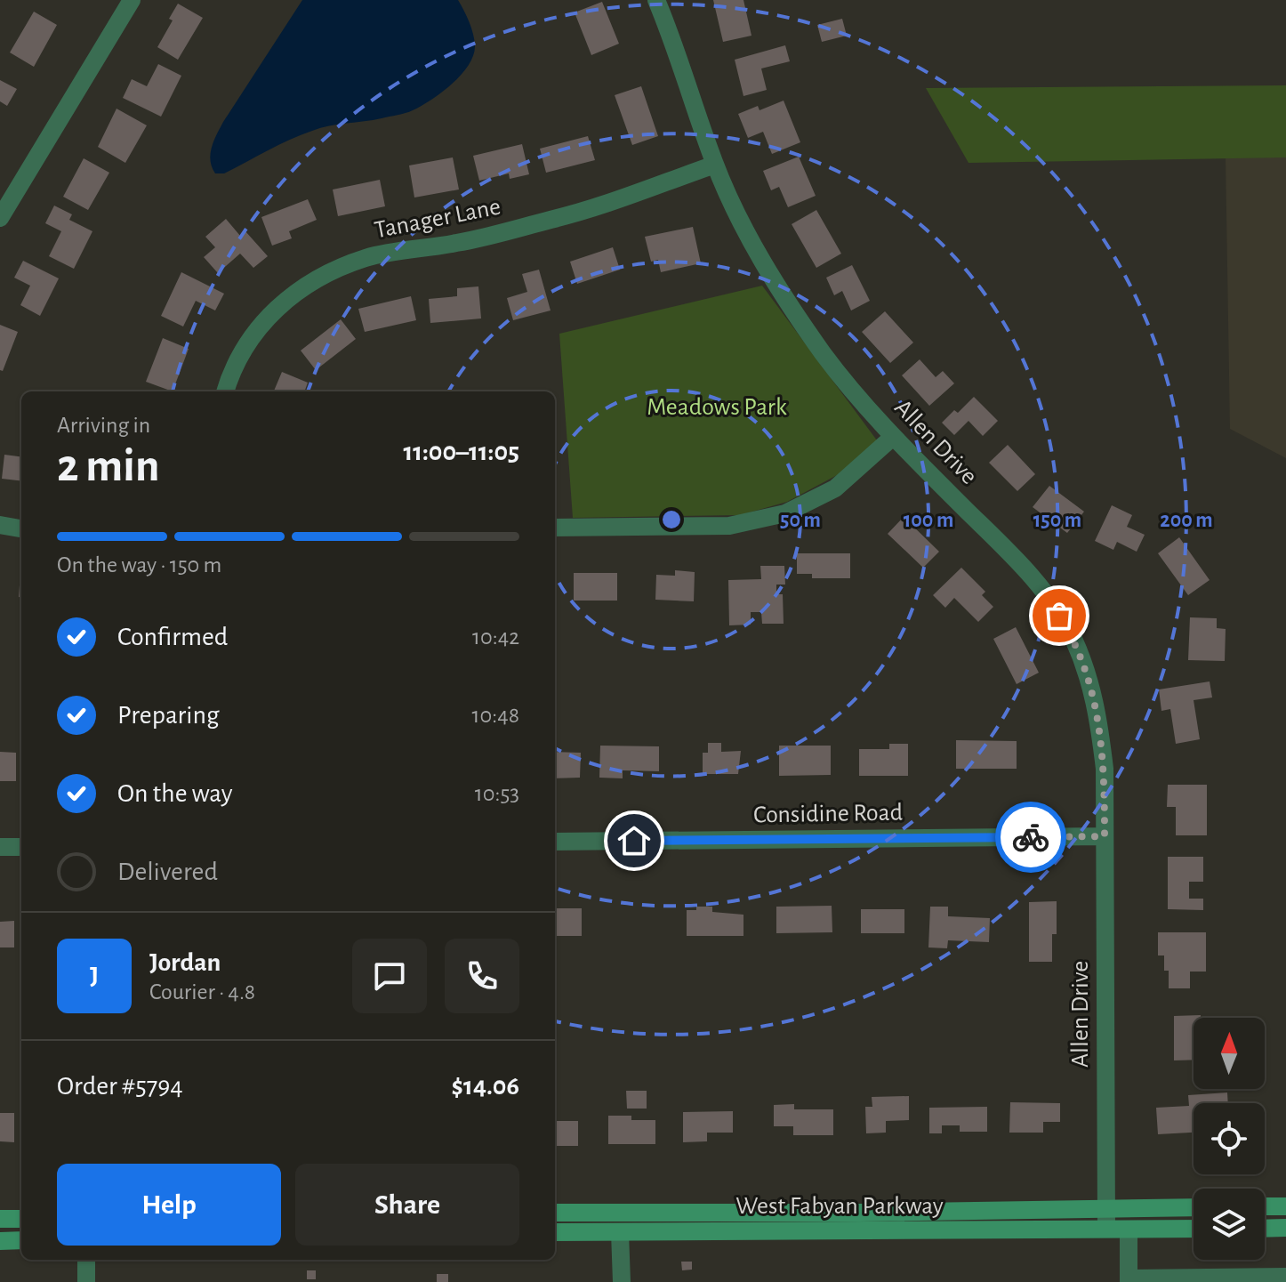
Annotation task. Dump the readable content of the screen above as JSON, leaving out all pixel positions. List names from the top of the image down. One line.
{"streets":{"main road":["West Fabyan Parkway"],"street":["Tanager Lane","Allen Drive","Considine Road"]},"crossings":[["Tanager Lane","Allen Drive"],["Allen Drive","Considine Road"],["Allen Drive","West Fabyan Parkway"]],"parks":["Meadows Park"],"north":"top","page":{"heading":["2 min","Arriving in","11:00–11:05"],"panel":["Jordan","Courier · 4.8","Order #5794","$14.06"],"bar":"On the way · 150 m","list":[["Confirmed","10:42"],["Preparing","10:48"],["On the way","10:53"],"Delivered"],"round":"J","buttons":["Help","Share"]},"rings":["50 m","100 m","150 m","200 m"]}
